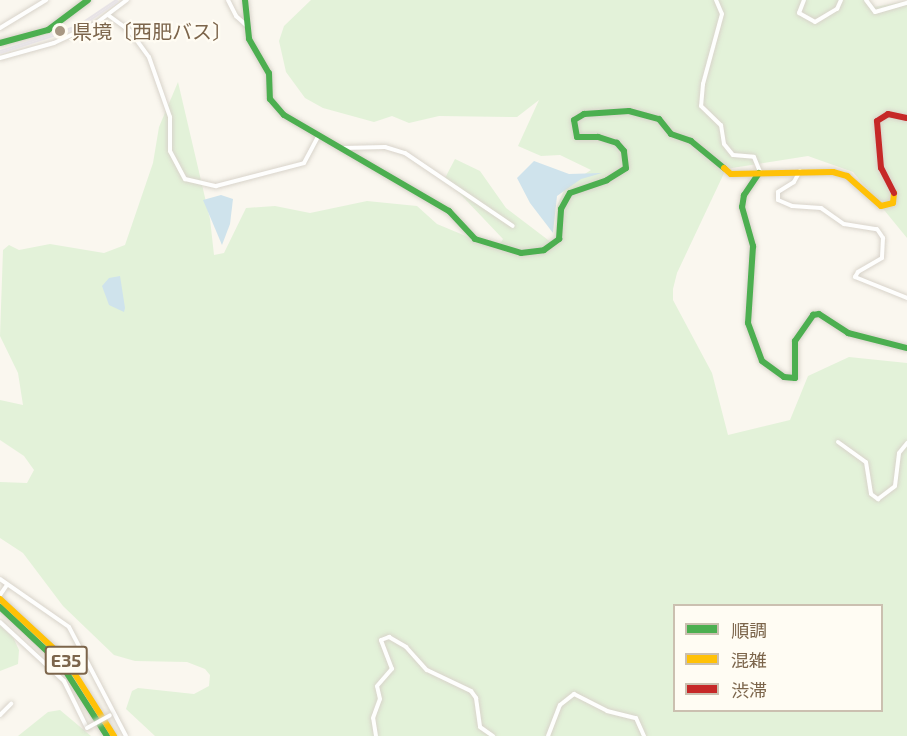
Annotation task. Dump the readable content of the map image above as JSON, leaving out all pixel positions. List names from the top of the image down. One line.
{"streets":{"main road":["E35"]},"places":["県境〔西肥バス〕"],"legend":["順調","混雑","渋滞"]}
